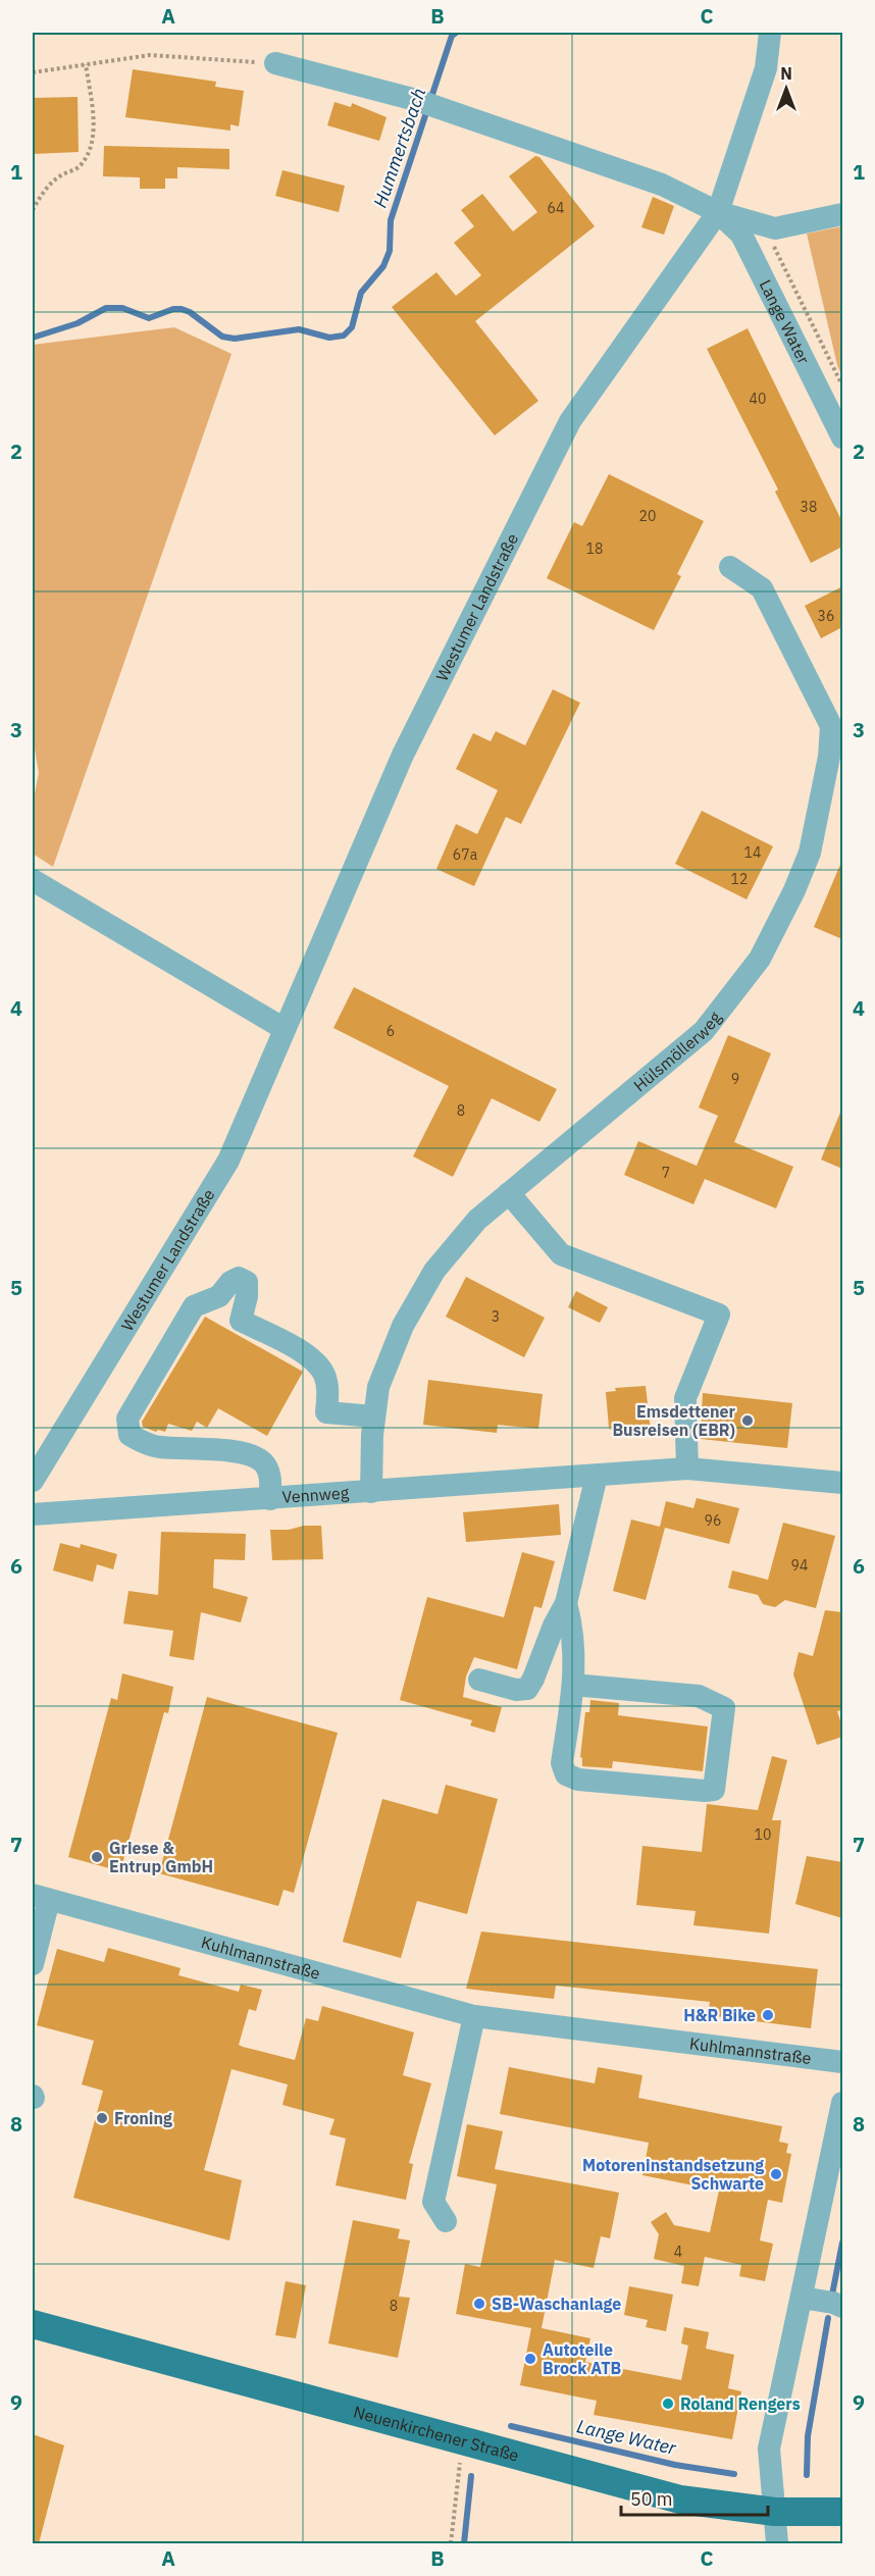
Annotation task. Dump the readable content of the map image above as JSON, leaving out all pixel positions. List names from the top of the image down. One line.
{"streets":{"main road":["Neuenkirchener Straße"],"street":["Lange Water","Westumer Landstraße","Hülsmöllerweg","Vennweg","Kuhlmannstraße"]},"crossings":[["Lange Water","Westumer Landstraße"],["Hülsmöllerweg","Vennweg"]],"water":["Hummertsbach","Lange Water"],"places":["Emsdettener Busreisen (EBR)","Griese & Entrup GmbH","H&R Bike","Froning","Motoreninstandsetzung Schwarte","SB-Waschanlage","Autoteile Brock ATB","Roland Rengers"],"house_numbers":["64","40","38","20","18","36","14","67a","12","6","9","8","7","3","96","94","10","4","8"],"scale_bar":"50 m","north":"top","grid":{"columns":["A","B","C"],"rows":["1","2","3","4","5","6","7","8","9"]}}
